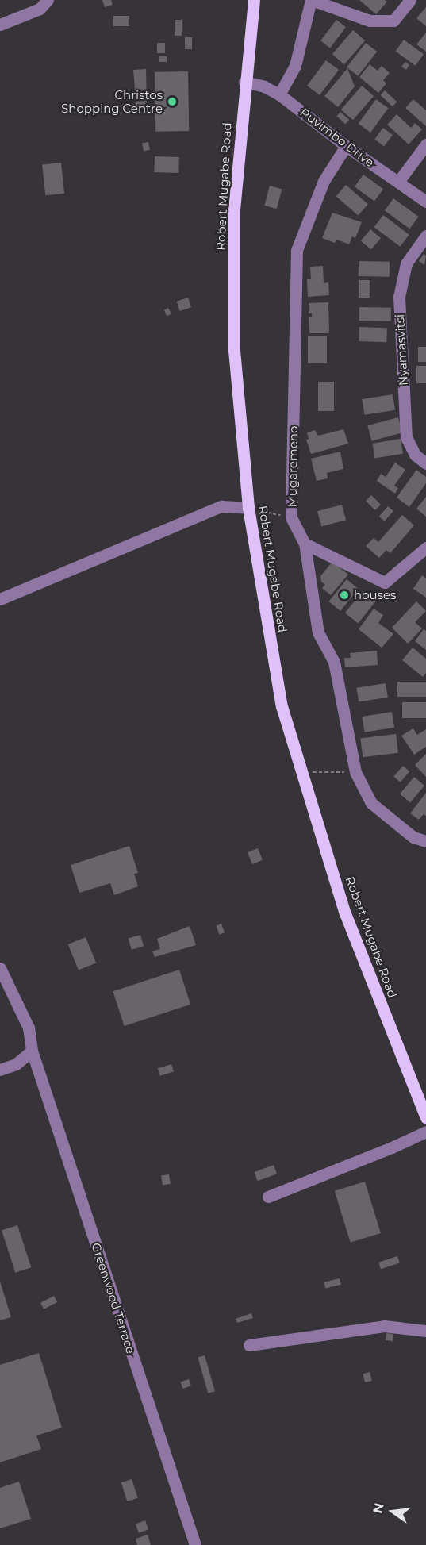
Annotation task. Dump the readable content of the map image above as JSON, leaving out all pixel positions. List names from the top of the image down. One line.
{"streets":{"main road":["Robert Mugabe Road"],"street":["Ruvimbo Drive","Nyamasvitsi","Mugaremeno","Greenwood Terrace"]},"crossings":[["Ruvimbo Drive","Robert Mugabe Road"],["Ruvimbo Drive","Mugaremeno"]],"places":["Christos Shopping Centre","houses"],"north":"left"}
